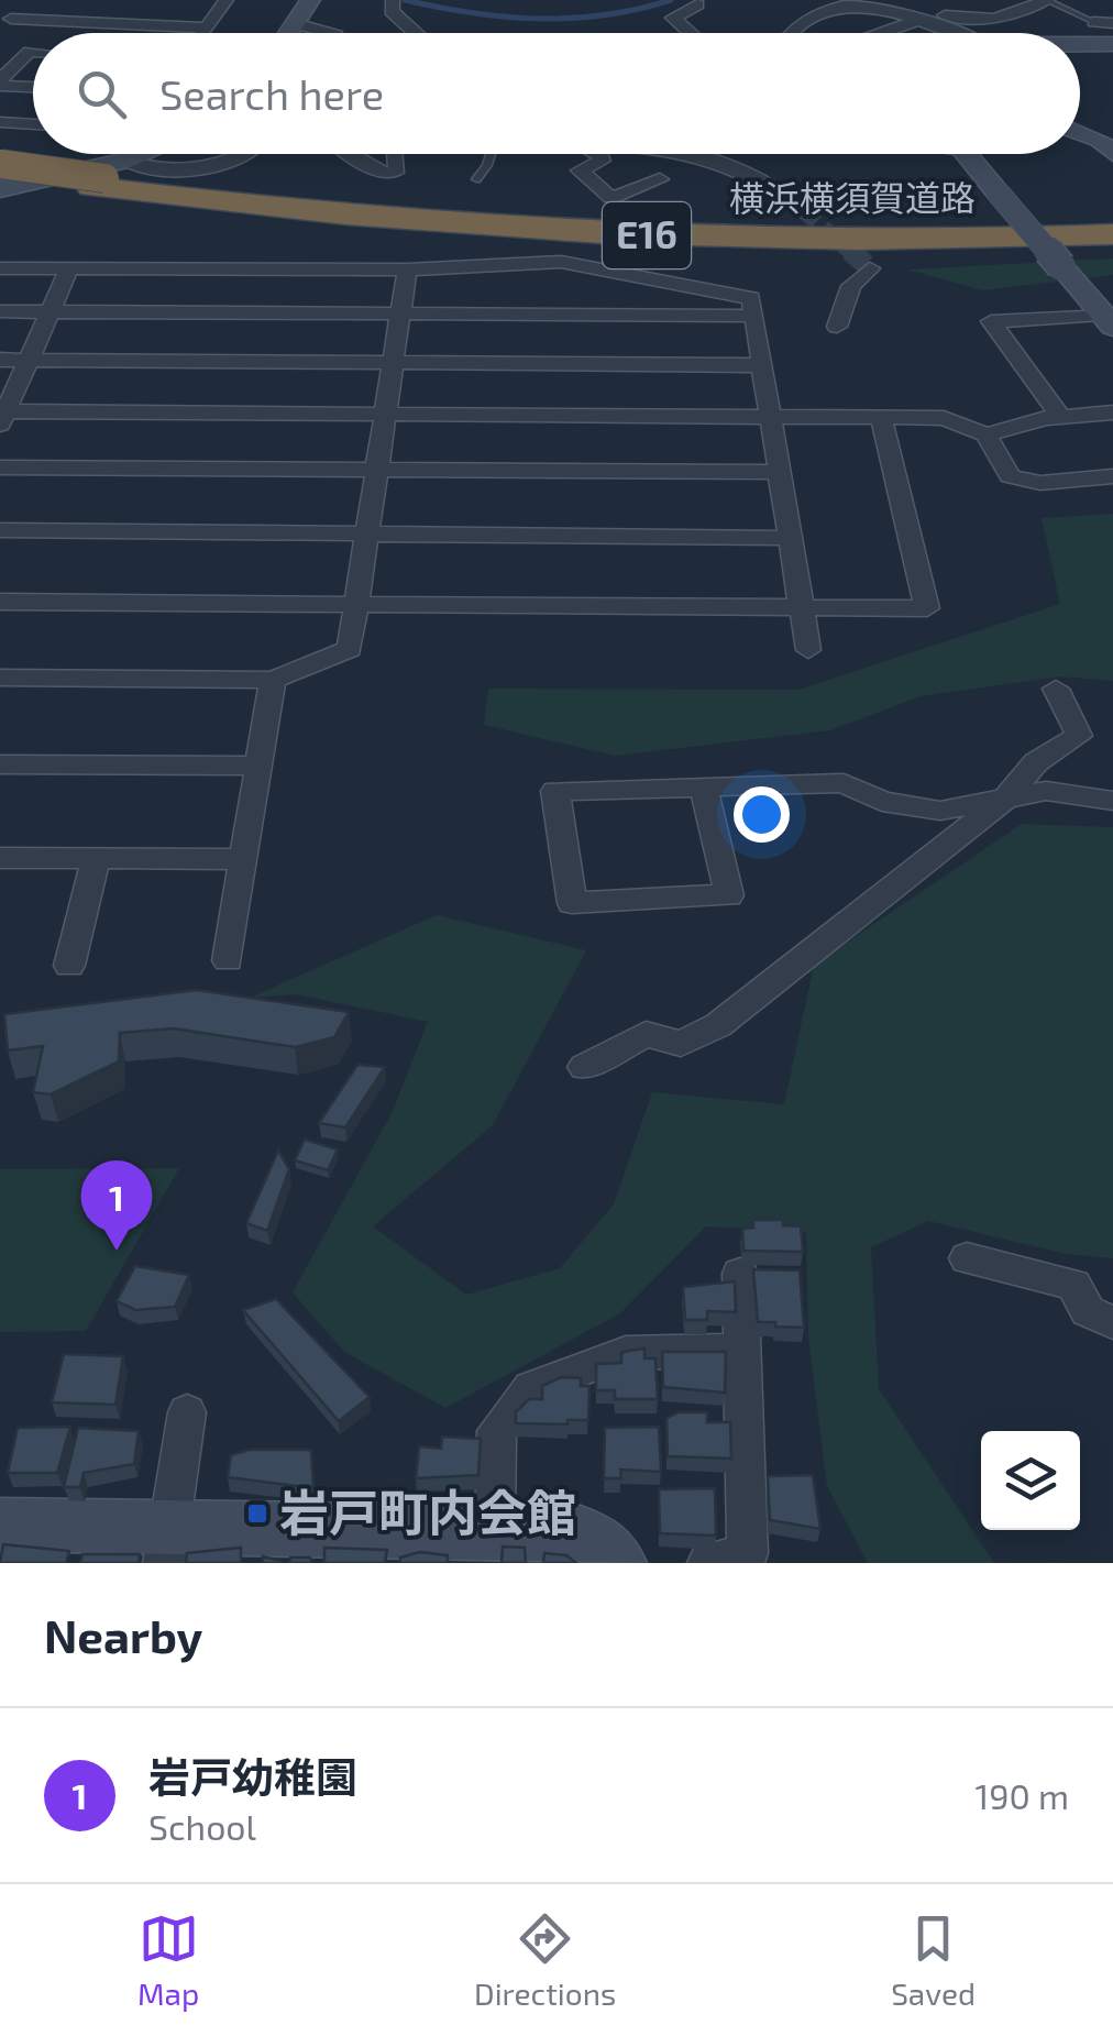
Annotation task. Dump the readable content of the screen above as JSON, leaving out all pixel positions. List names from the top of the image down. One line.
{"streets":{"highway":["横浜横須賀道路","E16"]},"places":{"transit":["岩戸町内会館"]},"page":{"search":"Search here","pins":"1","heading":"Nearby","list":[{"mark":"1","name":"岩戸幼稚園","note":"School","value":"190 m"}],"nav":["Map","Directions","Saved"]}}
